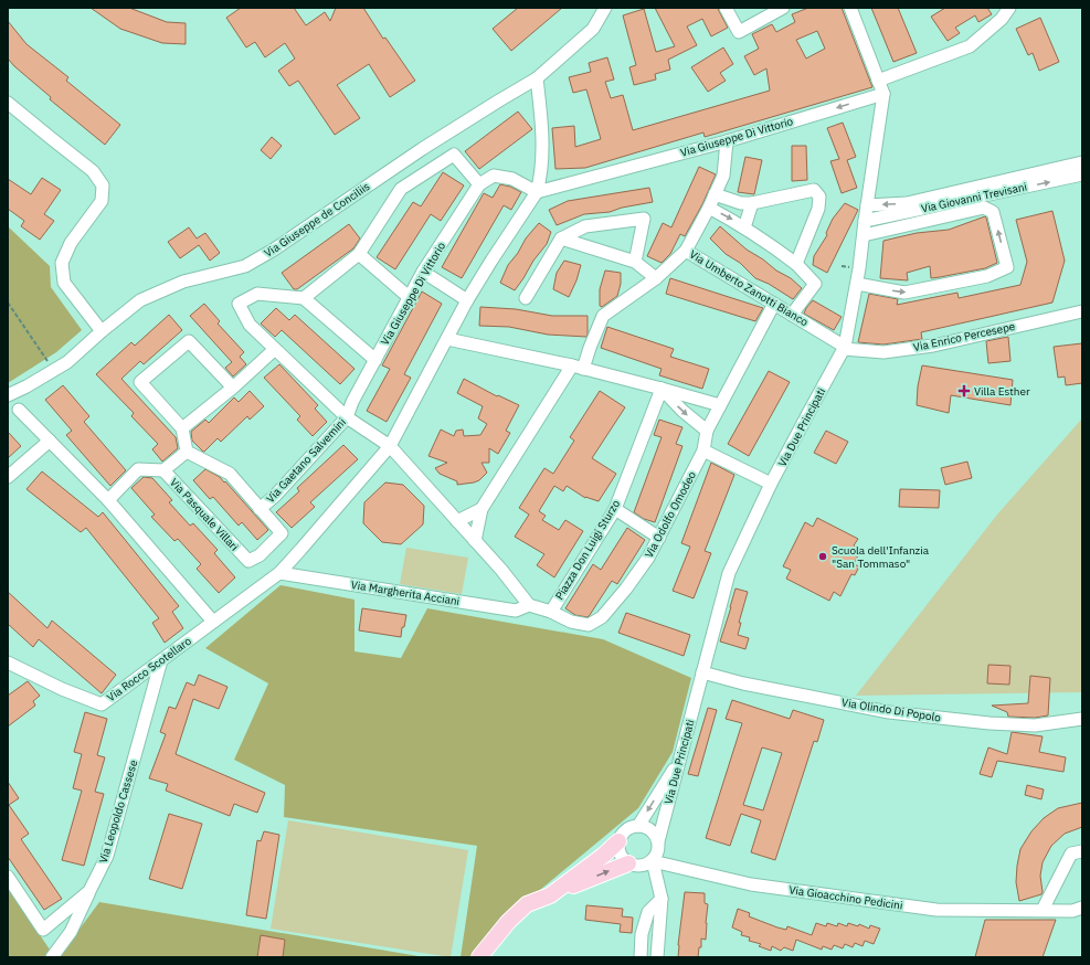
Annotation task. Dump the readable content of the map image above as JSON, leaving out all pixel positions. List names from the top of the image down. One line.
{"streets":{"street":["Via Giuseppe Di Vittorio","Via Giovanni Trevisani","Via Giuseppe de Conciliis","Via Umberto Zanotti Bianco","Via Enrico Percesepe","Via Due Principati","Via Gaetano Salvemini","Via Pasquale Villari","Via Odolfo Omodeo","Piazza Don Luigi Sturzo","Via Margherita Acciani","Via Rocco Scotellaro","Via Olindo Di Popolo","Via Leopoldo Cassese","Via Gioacchino Pedicini"]},"crossings":[["Via Giuseppe Di Vittorio","Via Due Principati"],["Via Giuseppe Di Vittorio","Via Gaetano Salvemini"],["Via Giovanni Trevisani","Via Due Principati"],["Via Umberto Zanotti Bianco","Via Enrico Percesepe"],["Via Umberto Zanotti Bianco","Via Due Principati"],["Via Umberto Zanotti Bianco","Via Odolfo Omodeo"],["Via Enrico Percesepe","Via Due Principati"],["Via Due Principati","Via Olindo Di Popolo"],["Via Due Principati","Via Gioacchino Pedicini"],["Via Gaetano Salvemini","Via Pasquale Villari"],["Via Odolfo Omodeo","Piazza Don Luigi Sturzo"],["Piazza Don Luigi Sturzo","Via Margherita Acciani"],["Via Margherita Acciani","Via Rocco Scotellaro"],["Via Rocco Scotellaro","Via Leopoldo Cassese"]],"places":{"health":["Villa Esther"],"other":["Scuola dell'Infanzia \"San Tommaso\""]}}
